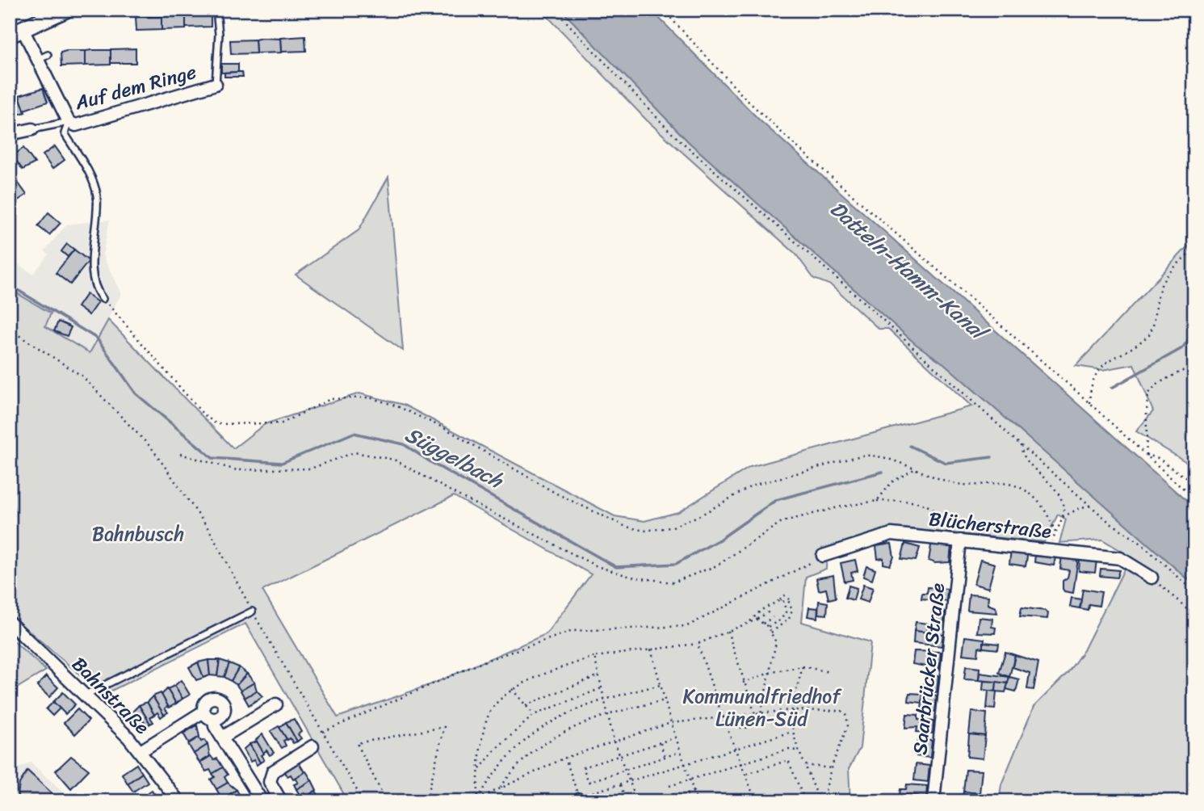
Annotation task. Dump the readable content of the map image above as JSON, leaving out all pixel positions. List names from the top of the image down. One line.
{"streets":{"street":["Auf dem Ringe","Blücherstraße","Saarbrücker Straße","Bahnstraße"]},"crossings":[["Blücherstraße","Saarbrücker Straße"]],"water":["Datteln-Hamm-Kanal","Süggelbach"],"parks":["Bahnbusch","Kommunalfriedhof Lünen-Süd"]}
